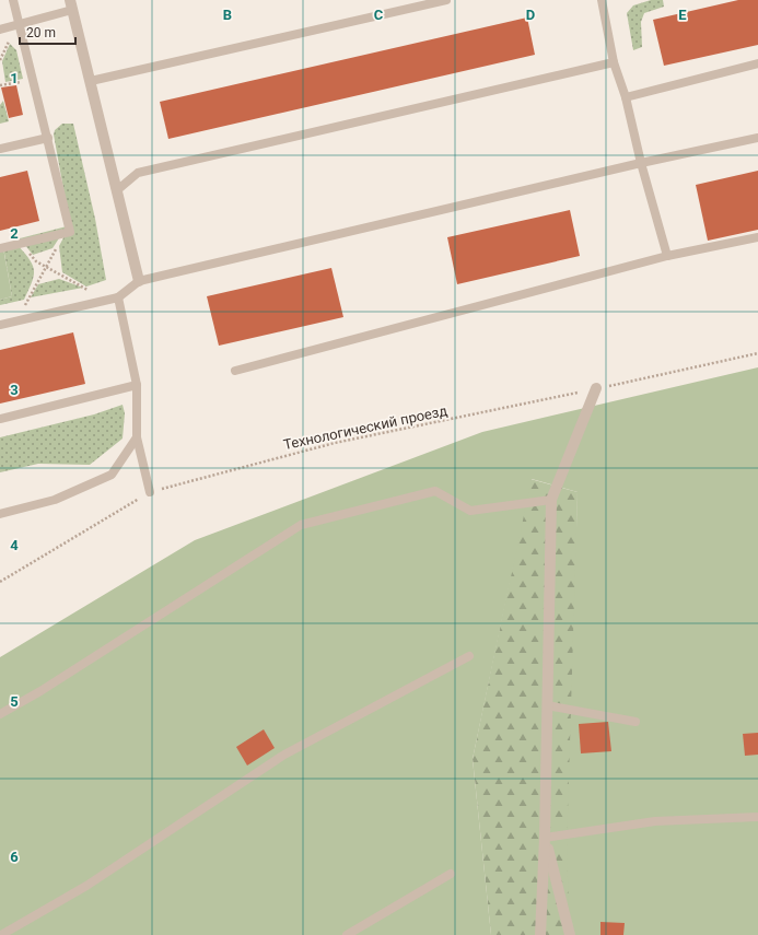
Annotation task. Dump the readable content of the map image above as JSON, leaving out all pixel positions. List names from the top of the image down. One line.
{"streets":{"path":["Технологический проезд"]},"scale_bar":"20 m","grid":{"columns":["B","C","D","E"],"rows":["1","2","3","4","5","6"]}}
